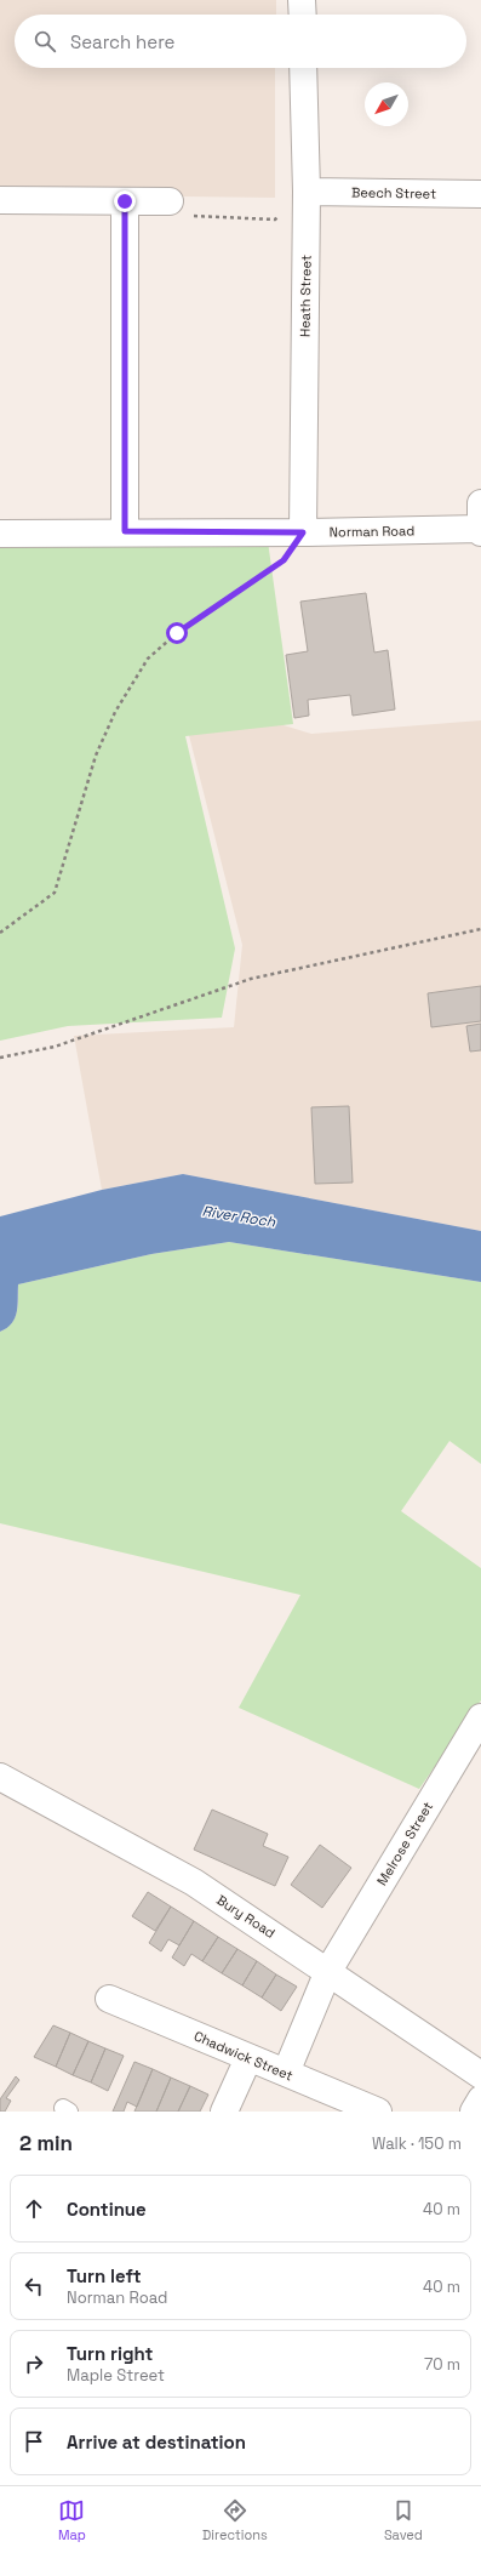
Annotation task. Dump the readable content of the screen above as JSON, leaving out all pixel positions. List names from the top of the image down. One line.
{"streets":{"street":["Beech Street","Heath Street","Norman Road","Melrose Street","Bury Road","Chadwick Street"]},"crossings":[["Beech Street","Heath Street"],["Heath Street","Norman Road"],["Melrose Street","Bury Road"],["Melrose Street","Chadwick Street"]],"water":["River Roch"],"north":"bottom left","page":{"search":"Search here","heading":["2 min","Walk · 150 m"],"list":[["Continue","40 m"],["Turn left","Norman Road","40 m"],["Turn right","Maple Street","70 m"],"Arrive at destination"],"nav":["Map","Directions","Saved"]}}
